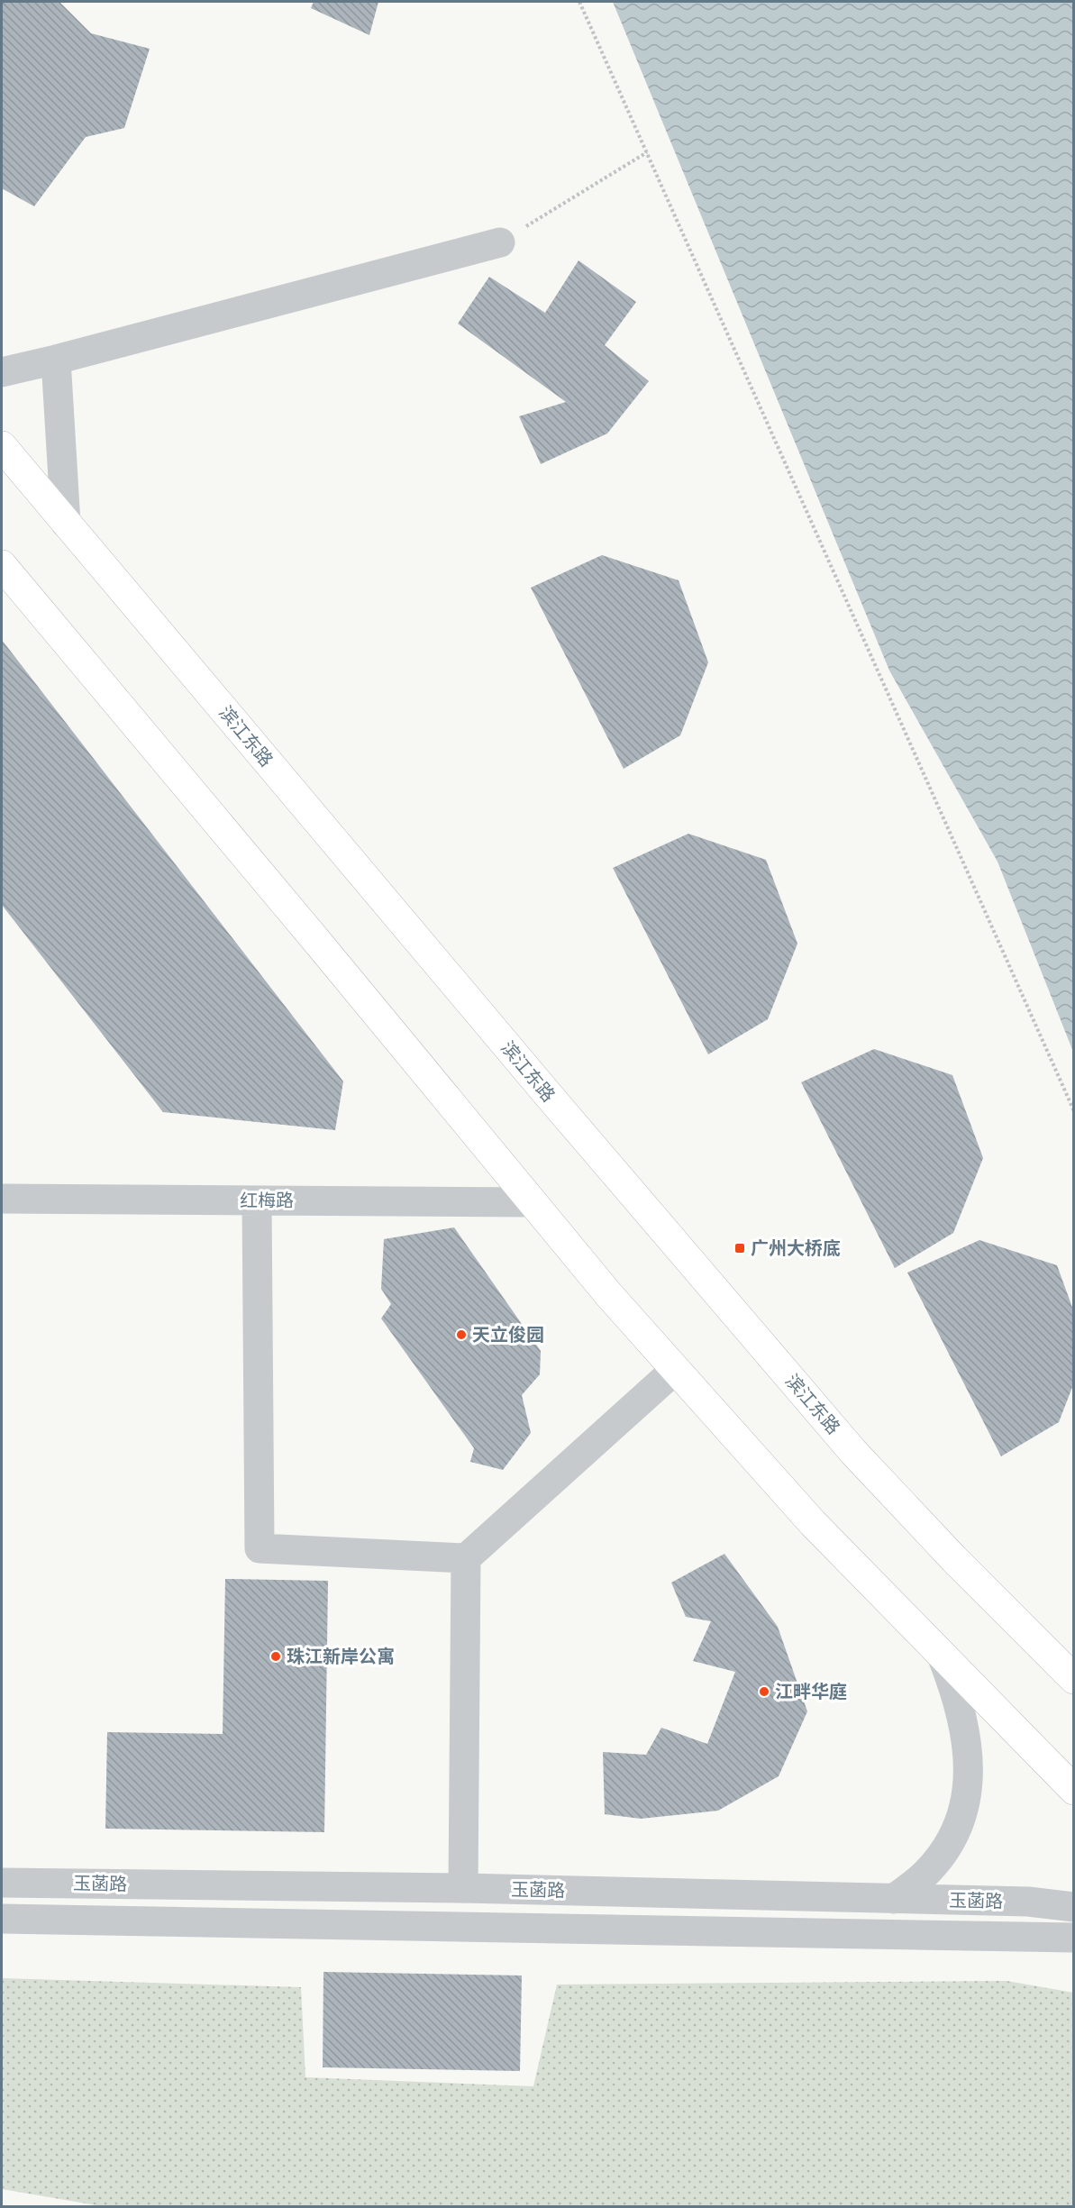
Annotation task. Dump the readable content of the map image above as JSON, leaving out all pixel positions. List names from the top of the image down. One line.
{"streets":{"main road":["滨江东路"],"street":["红梅路","玉菡路"]},"places":{"transit":["广州大桥底"],"other":["天立俊园","珠江新岸公寓","江畔华庭"]}}
